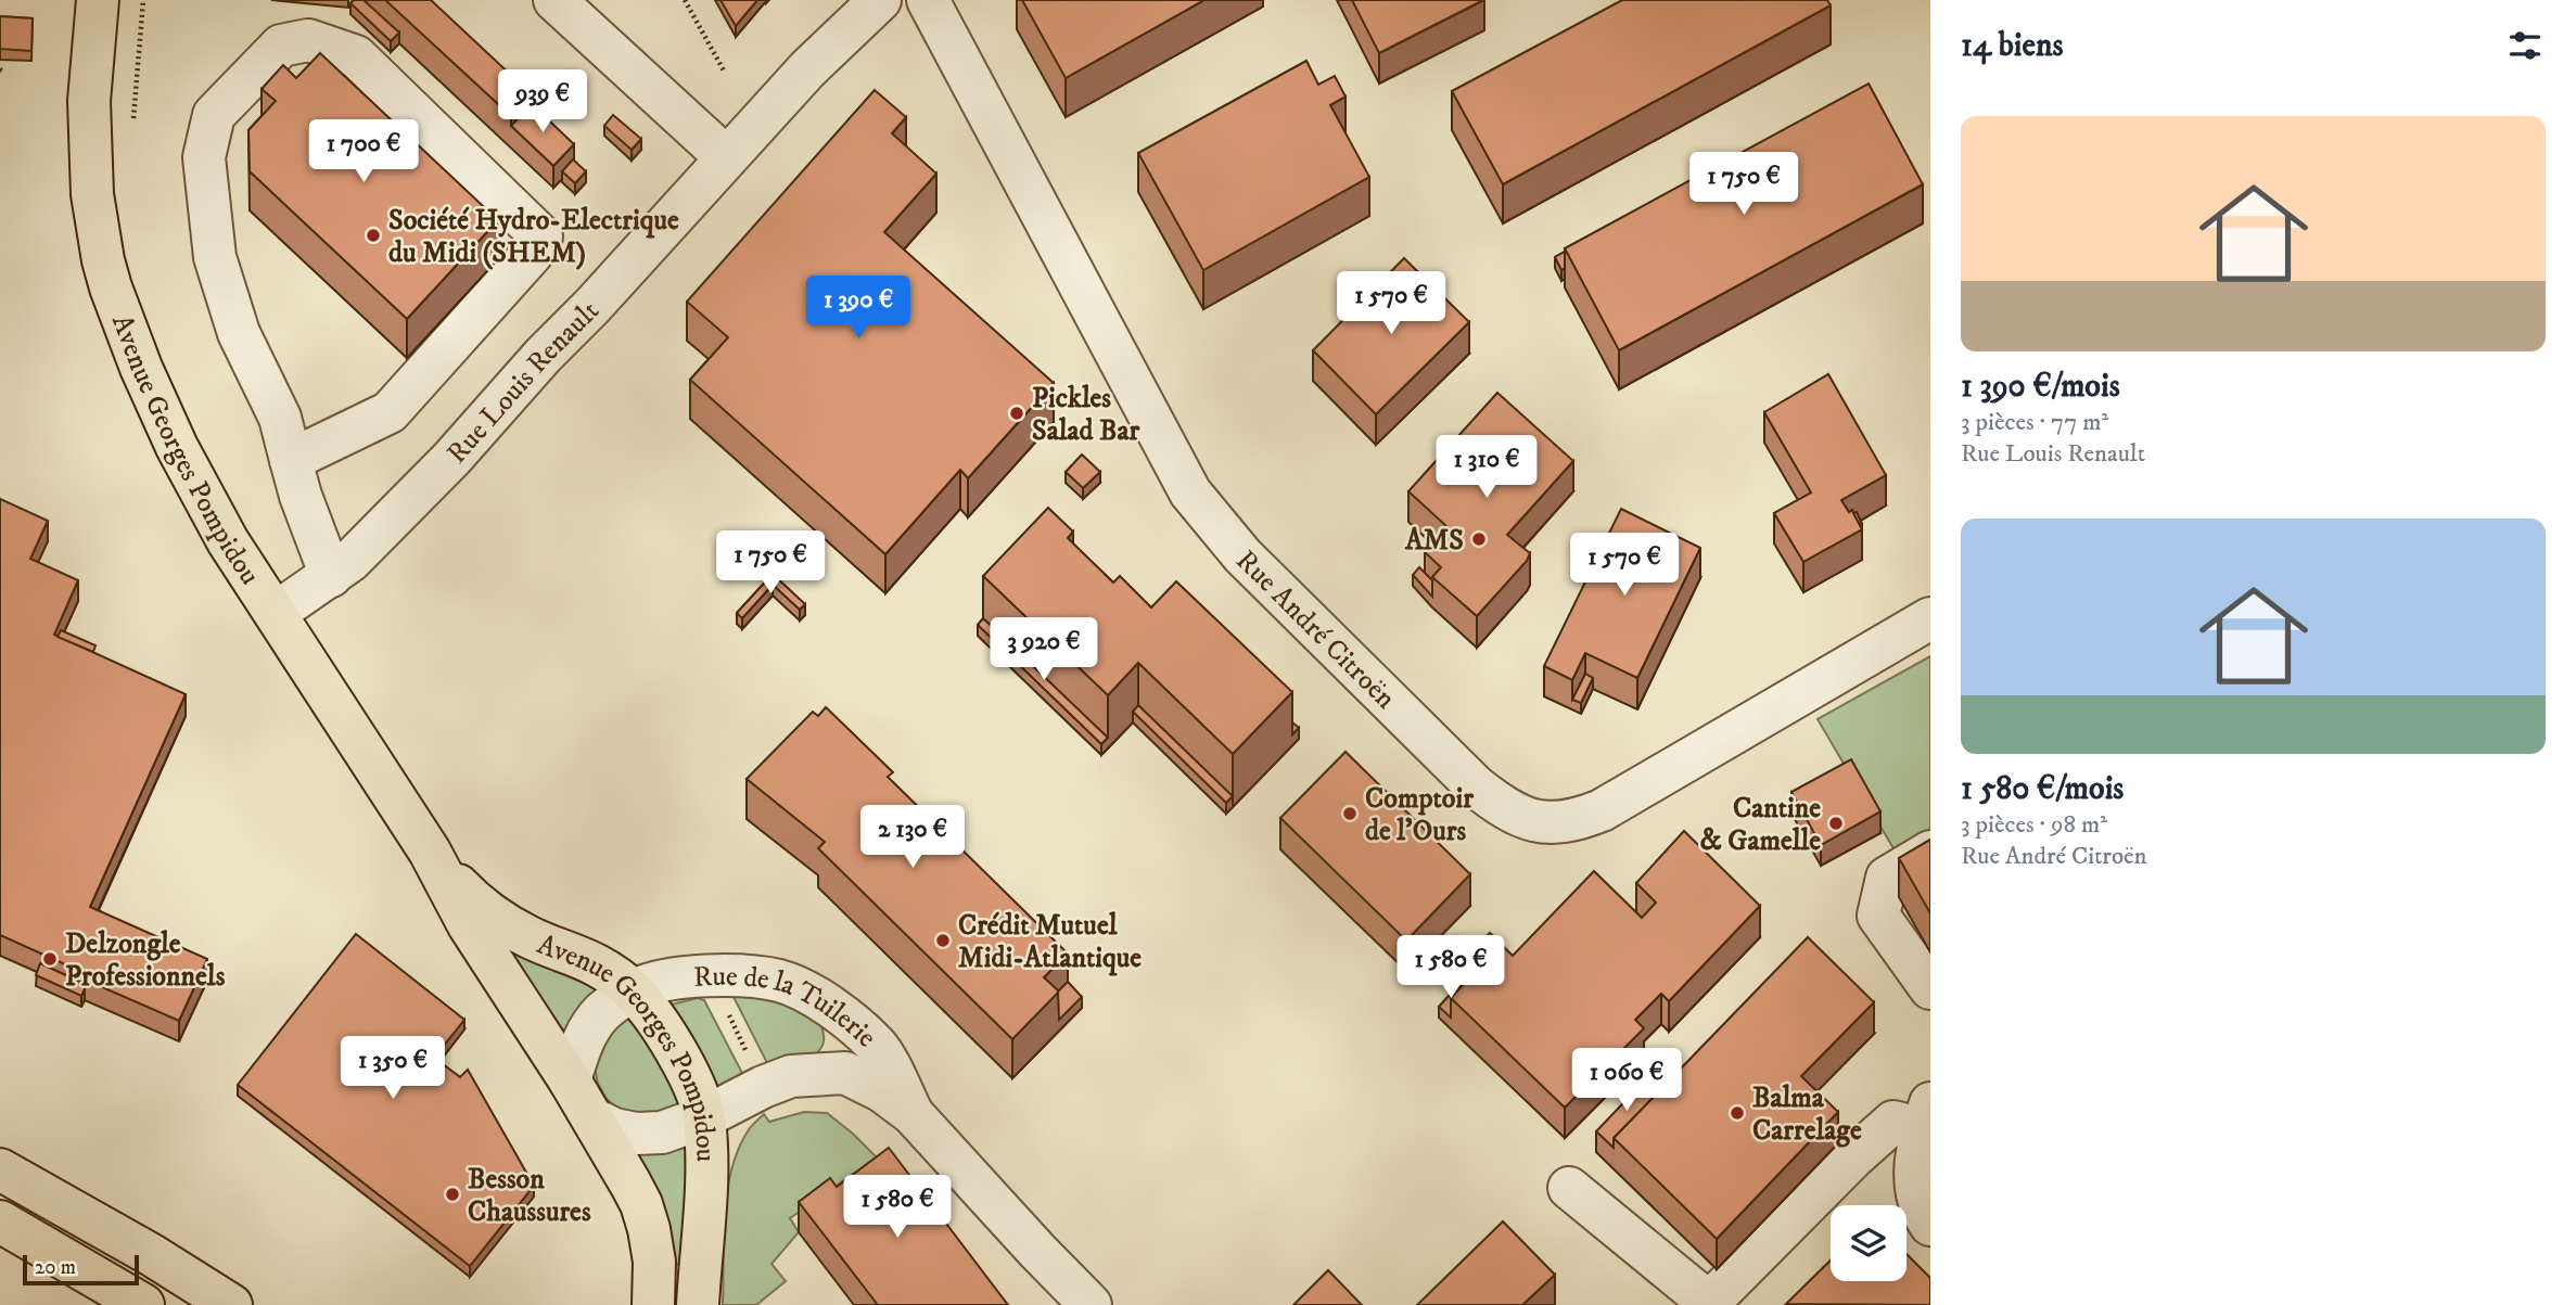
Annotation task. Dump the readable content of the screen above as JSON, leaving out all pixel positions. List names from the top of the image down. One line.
{"streets":{"main road":["Avenue Georges Pompidou"],"street":["Rue Louis Renault","Rue André Citroën","Rue de la Tuilerie"]},"crossings":[["Rue Louis Renault","Avenue Georges Pompidou"],["Avenue Georges Pompidou","Rue de la Tuilerie"]],"places":["Société Hydro-Electrique du Midi (SHEM)","Pickles Salad Bar","AMS","Comptoir de l'Ours","Cantine & Gamelle","Crédit Mutuel Midi-Atlantique","Delzongle Professionnels","Balma Carrelage","Besson Chaussures"],"scale_bar":"20 m","page":{"heading":"14 biens","price":["939 €","1 700 €","1 750 €","1 570 €","1 390 €","1 310 €","1 750 €","1 570 €","3 920 €","2 130 €","1 580 €","1 350 €","1 060 €","1 580 €"],"list":[{"name":"1 390 €/mois","note":"3 pièces · 77 m² · Rue Louis Renault"},{"name":"1 580 €/mois","note":"3 pièces · 98 m² · Rue André Citroën"}],"scale":"20 m"}}
